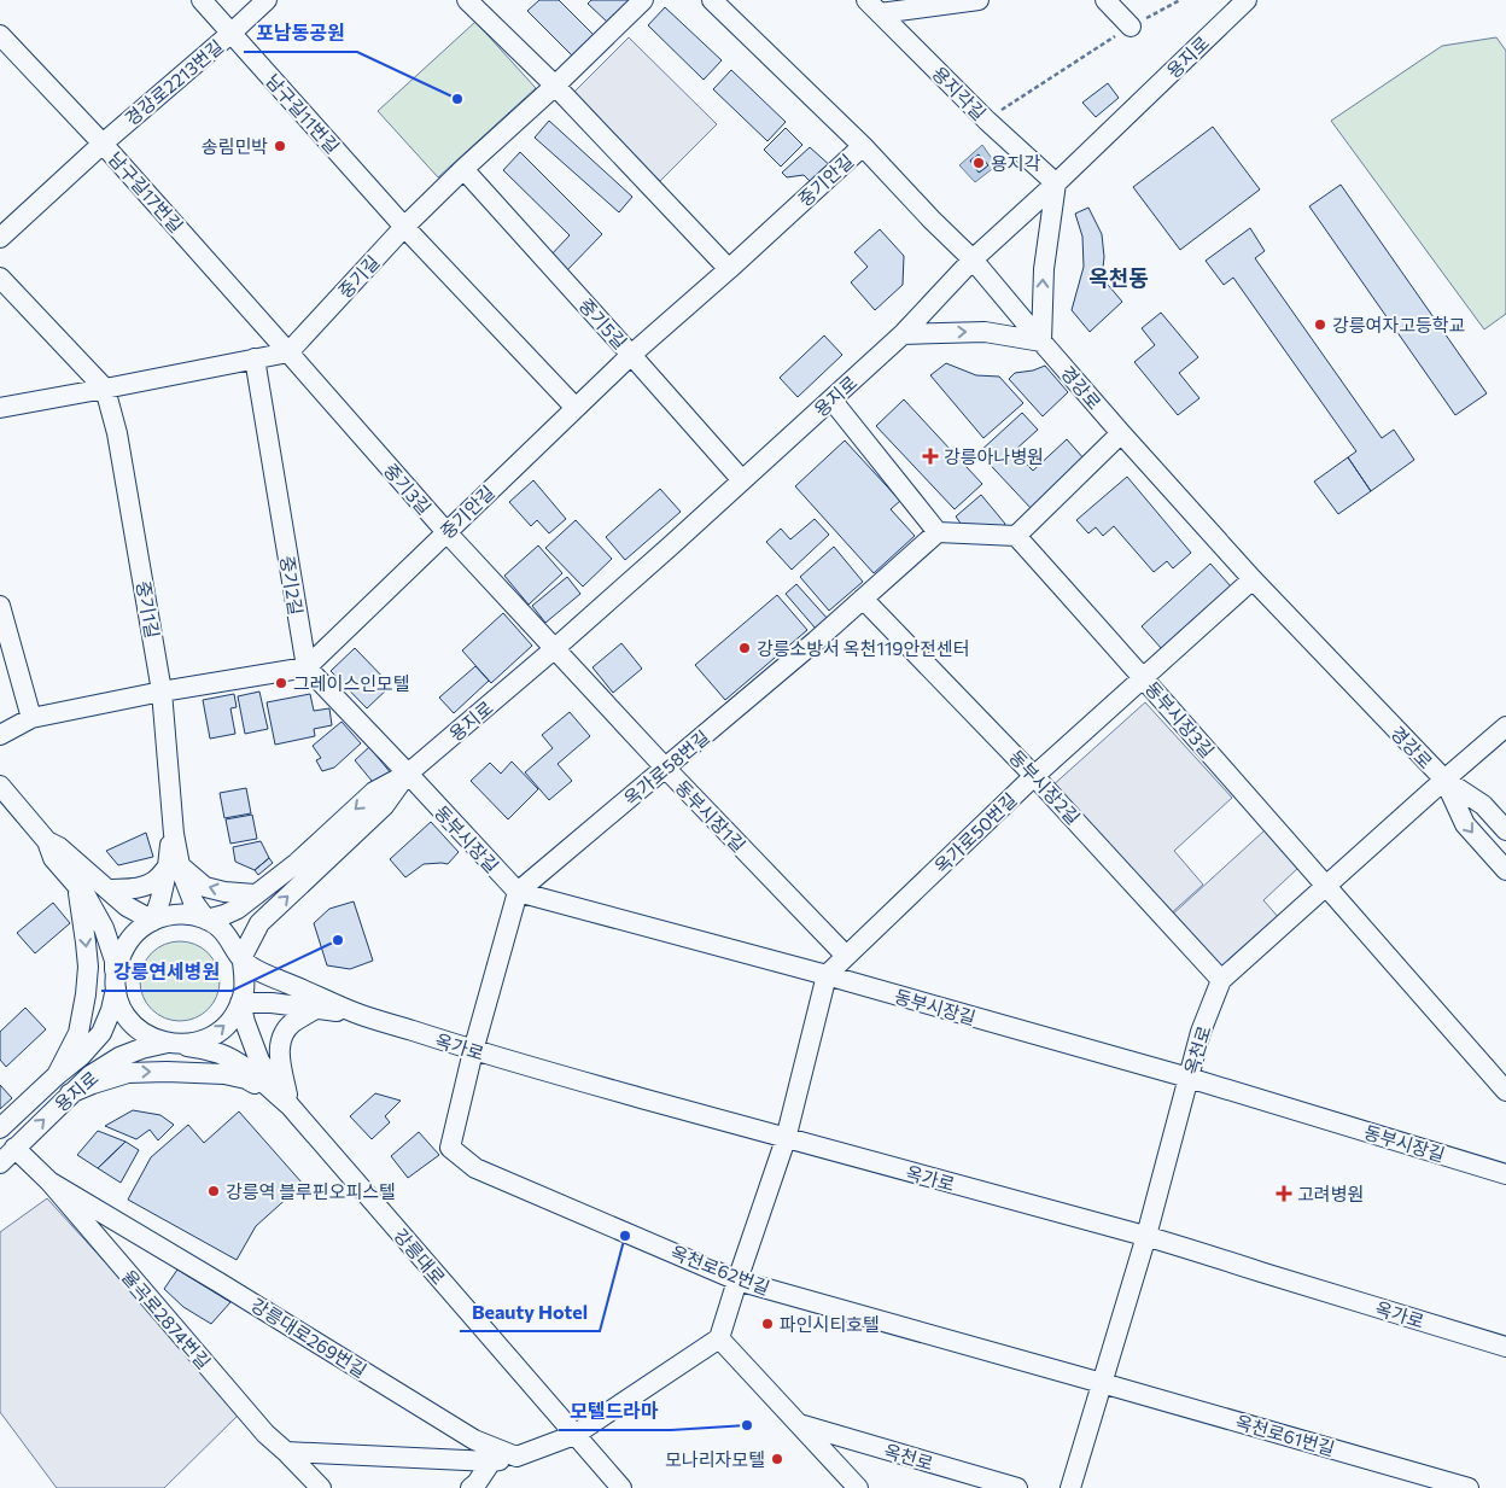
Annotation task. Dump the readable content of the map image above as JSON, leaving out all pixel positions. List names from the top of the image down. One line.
{"streets":{"street":["용지로","경강로2213번길","용지각길","남구길11번길","중기안길","남구길17번길","중기길","중기5길","경강로","중기3길","중기2길","중기1길","동부시장3길","옥가로58번길","동부시장2길","동부시장1길","옥가로50번길","동부시장길","옥가로","옥천로","강릉대로","옥천로62번길","율곡로2874번길","강릉대로269번길","옥천로61번길"]},"crossings":[["용지로","용지각길"],["용지로","중기5길"],["용지로","경강로"],["용지로","중기3길"],["용지로","동부시장1길"],["용지로","동부시장길"],["용지로","율곡로2874번길"],["경강로2213번길","남구길11번길"],["경강로2213번길","남구길17번길"],["남구길11번길","중기안길"],["남구길11번길","중기길"],["중기안길","중기5길"],["중기안길","경강로"],["중기안길","중기3길"],["중기안길","중기2길"],["남구길17번길","중기길"],["남구길17번길","중기3길"],["중기길","중기5길"],["중기길","중기3길"],["경강로","옥가로50번길"],["경강로","옥천로"],["중기3길","동부시장1길"],["동부시장3길","옥가로50번길"],["동부시장3길","옥천로"],["옥가로58번길","동부시장2길"],["옥가로58번길","동부시장1길"],["옥가로58번길","동부시장길"],["동부시장2길","옥가로50번길"],["동부시장2길","옥천로"],["동부시장1길","옥가로50번길"],["옥가로50번길","동부시장길"],["동부시장길","옥천로"],["옥가로","옥천로"],["옥가로","옥천로62번길"],["옥천로","옥천로62번길"],["옥천로","옥천로61번길"],["옥천로62번길","옥천로61번길"],["율곡로2874번길","강릉대로269번길"]],"districts":["옥천동"],"places":{"other":["포남동공원","송림민박","용지각","강릉여자고등학교","강릉소방서 옥천119안전센터","그레이스인모텔","강릉연세병원","강릉역 블루핀오피스텔","Beauty Hotel","파인시티호텔","모텔드라마","모나리자모텔"],"health":["강릉아나병원","고려병원"]}}
